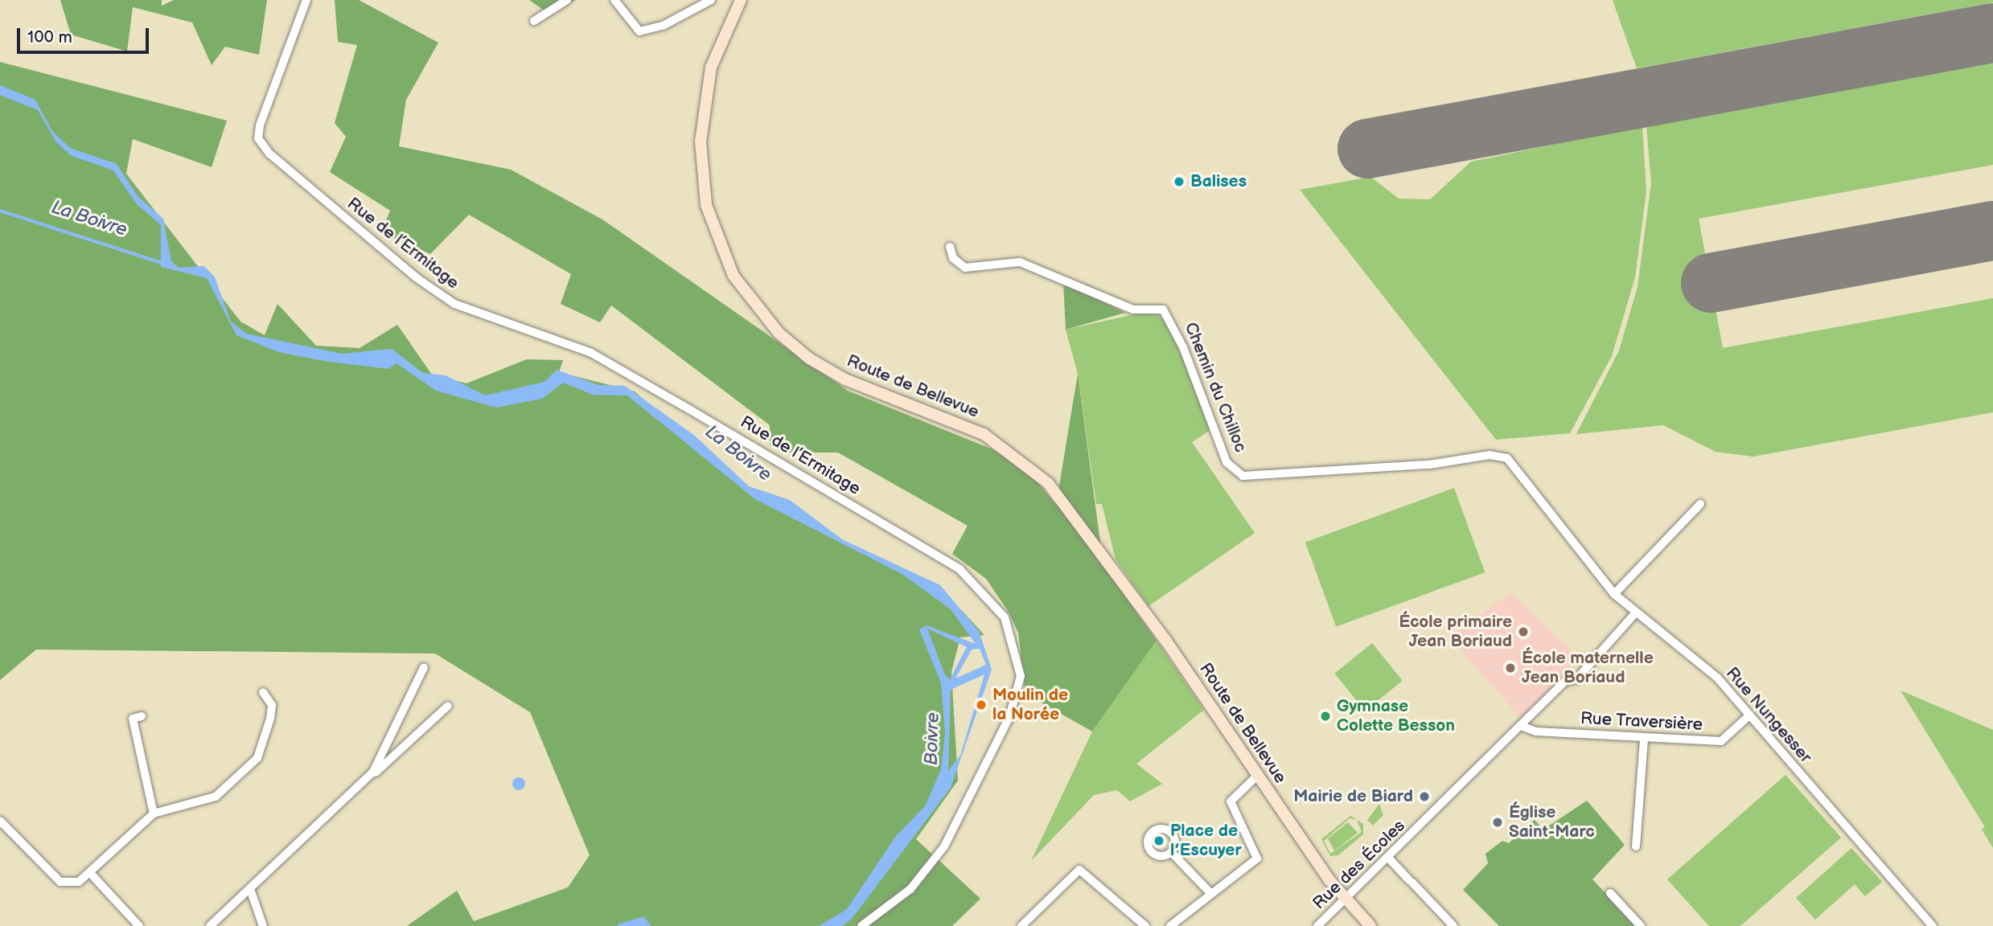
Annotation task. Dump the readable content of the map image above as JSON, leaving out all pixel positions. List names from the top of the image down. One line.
{"streets":{"street":["Rue de l’Ermitage","Route de Bellevue","Chemin du Chilloc","Rue Nungesser","Rue Traversière","Rue des Écoles"]},"crossings":[["Route de Bellevue","Rue des Écoles"],["Chemin du Chilloc","Rue Nungesser"],["Rue Nungesser","Rue Traversière"],["Rue Nungesser","Rue des Écoles"],["Rue Traversière","Rue des Écoles"]],"water":["La Boivre","Boivre"],"places":["Balises","École primaire Jean Boriaud","École maternelle Jean Boriaud","Moulin de la Norée","Gymnase Colette Besson","Mairie de Biard","Église Saint-Marc","Place de l’Escuyer"],"scale_bar":"100 m"}
